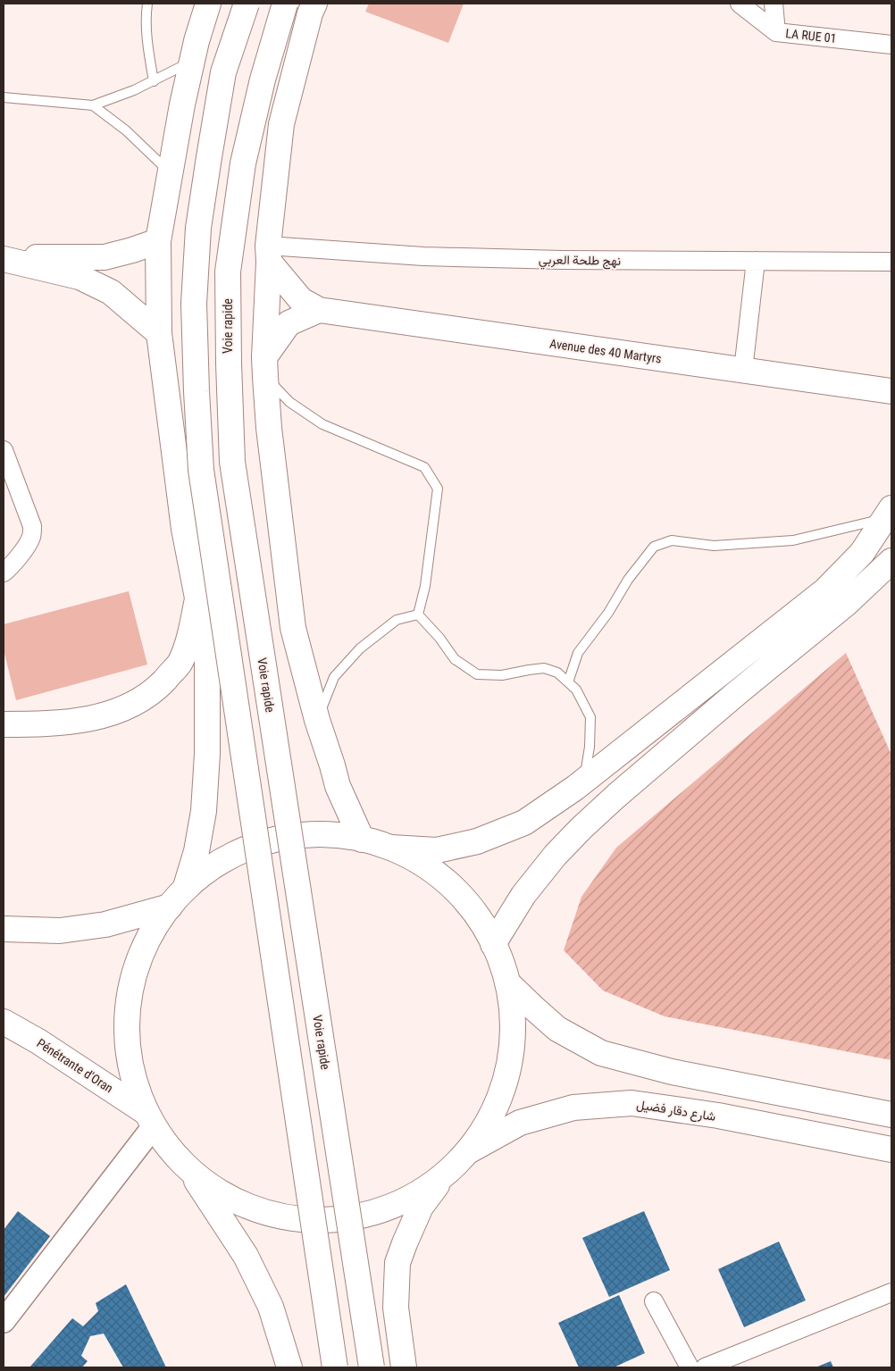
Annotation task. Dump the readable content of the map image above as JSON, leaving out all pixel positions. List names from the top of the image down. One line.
{"streets":{"main road":["Voie rapide","Avenue des 40 Martyrs","Pénétrante d'Oran","شارع دقار فضيل"],"street":["LA RUE 01","نهج طلحة العربي"]}}
